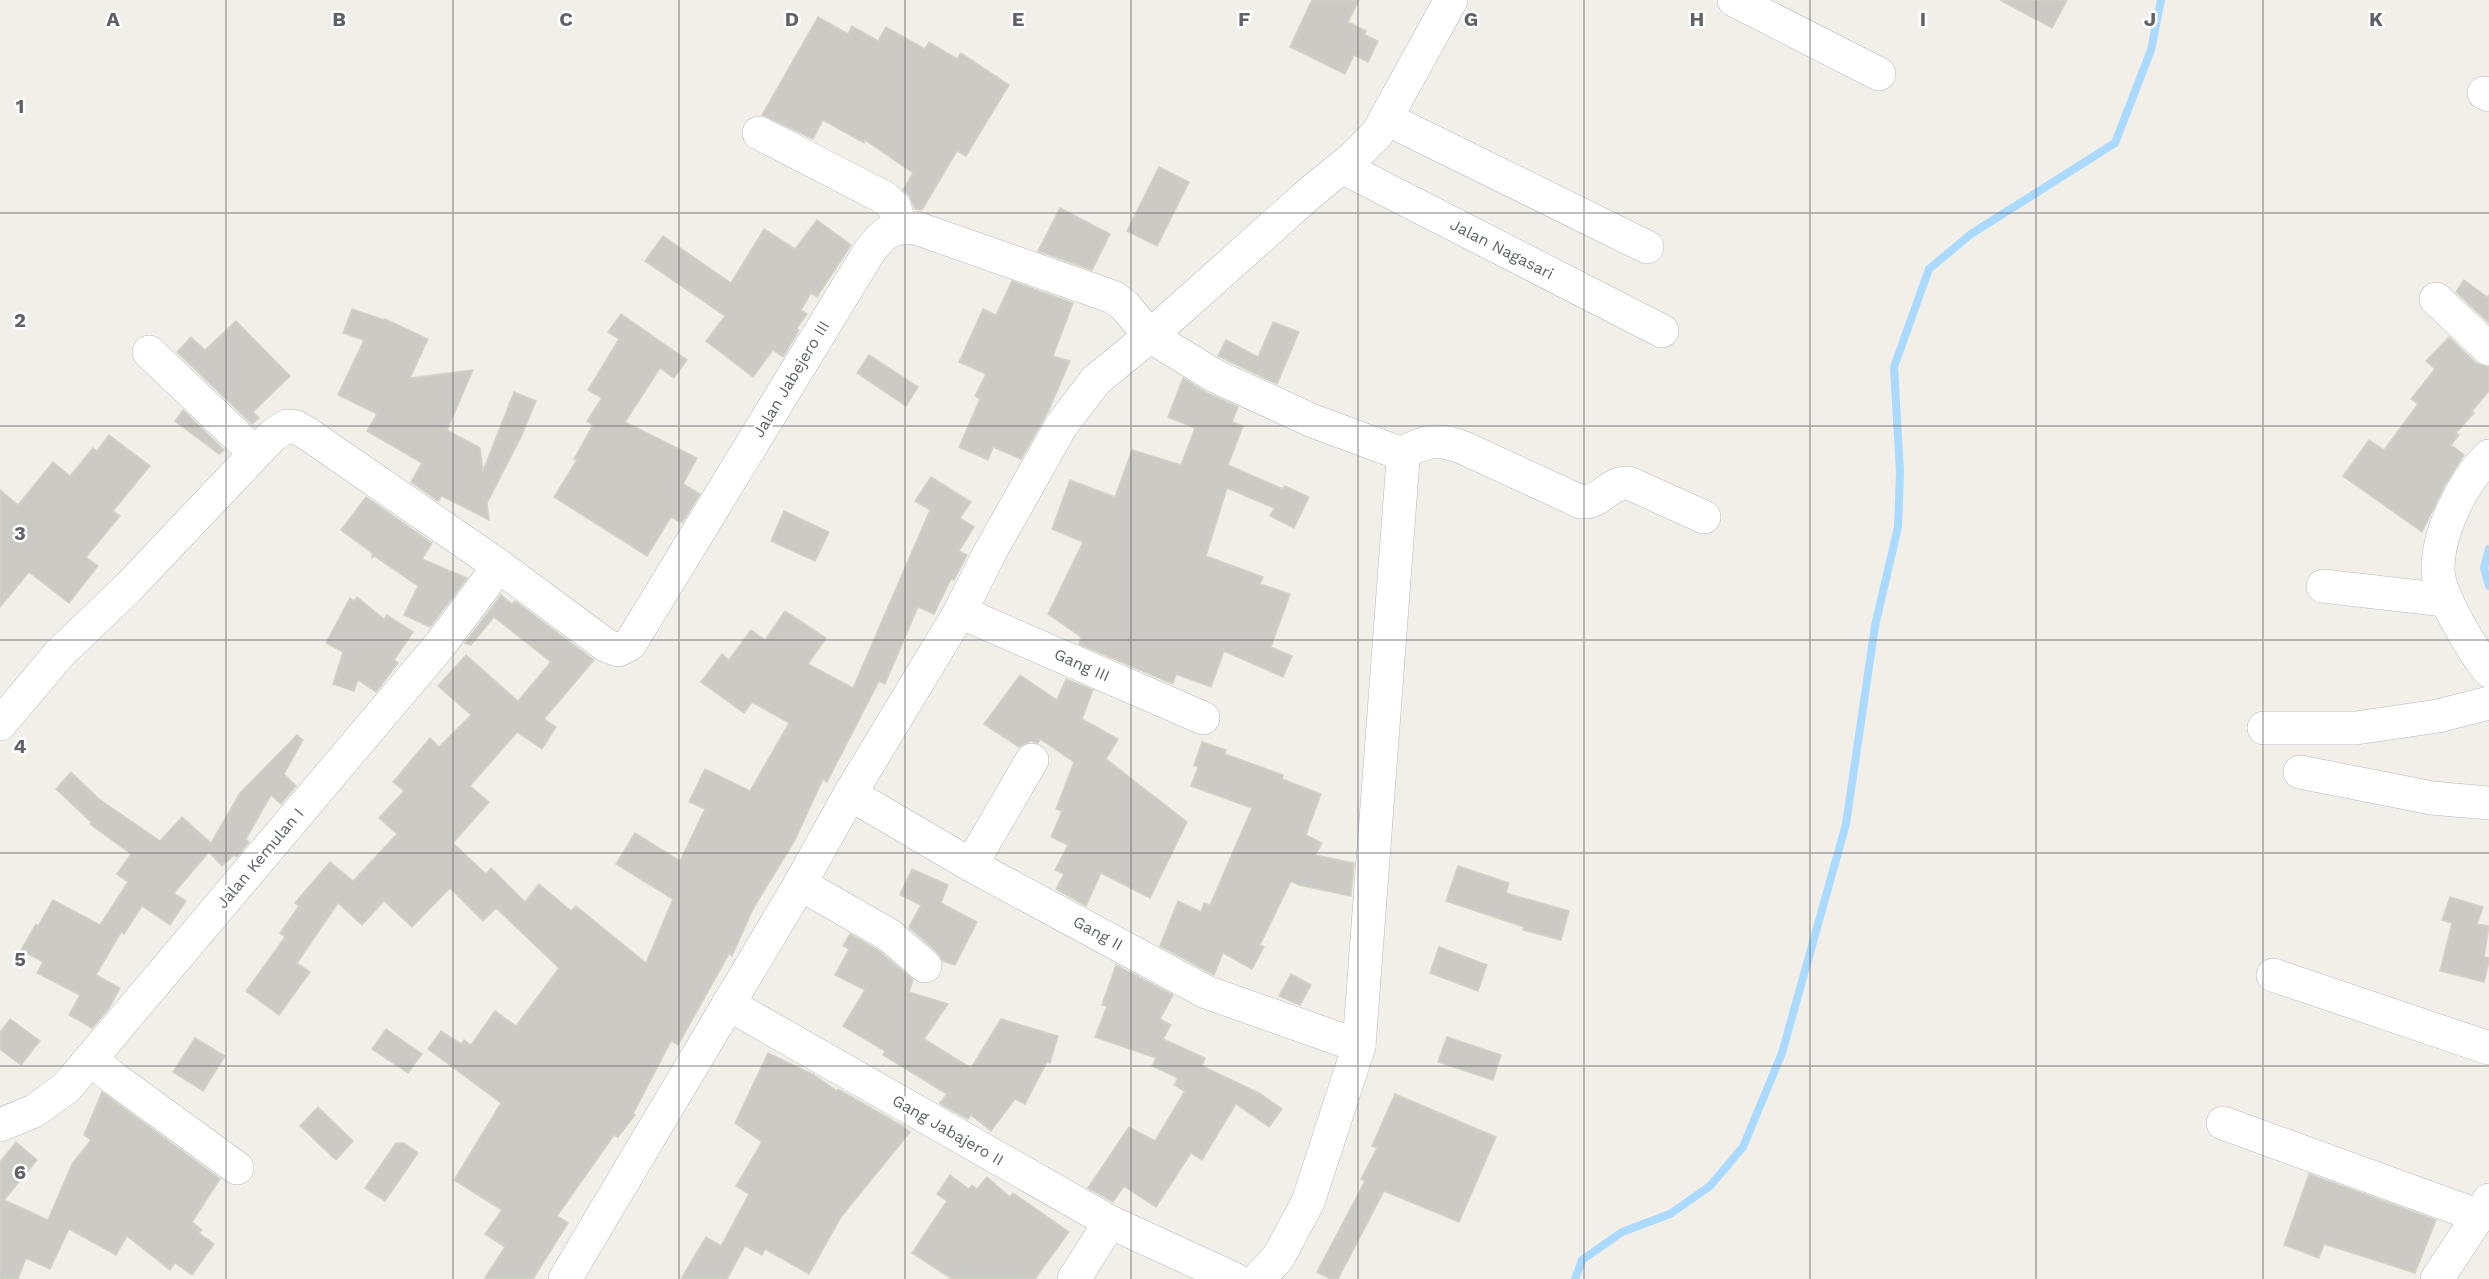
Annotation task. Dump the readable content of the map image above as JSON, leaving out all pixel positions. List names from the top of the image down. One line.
{"streets":{"street":["Jalan Nagasari","Jalan Jabejero III","Gang III","Jalan Kemulan I","Gang II","Gang Jabajero II"]},"crossings":[["Jalan Jabejero III","Jalan Kemulan I"]],"grid":{"columns":["A","B","C","D","E","F","G","H","I","J","K"],"rows":["1","2","3","4","5","6"]}}
